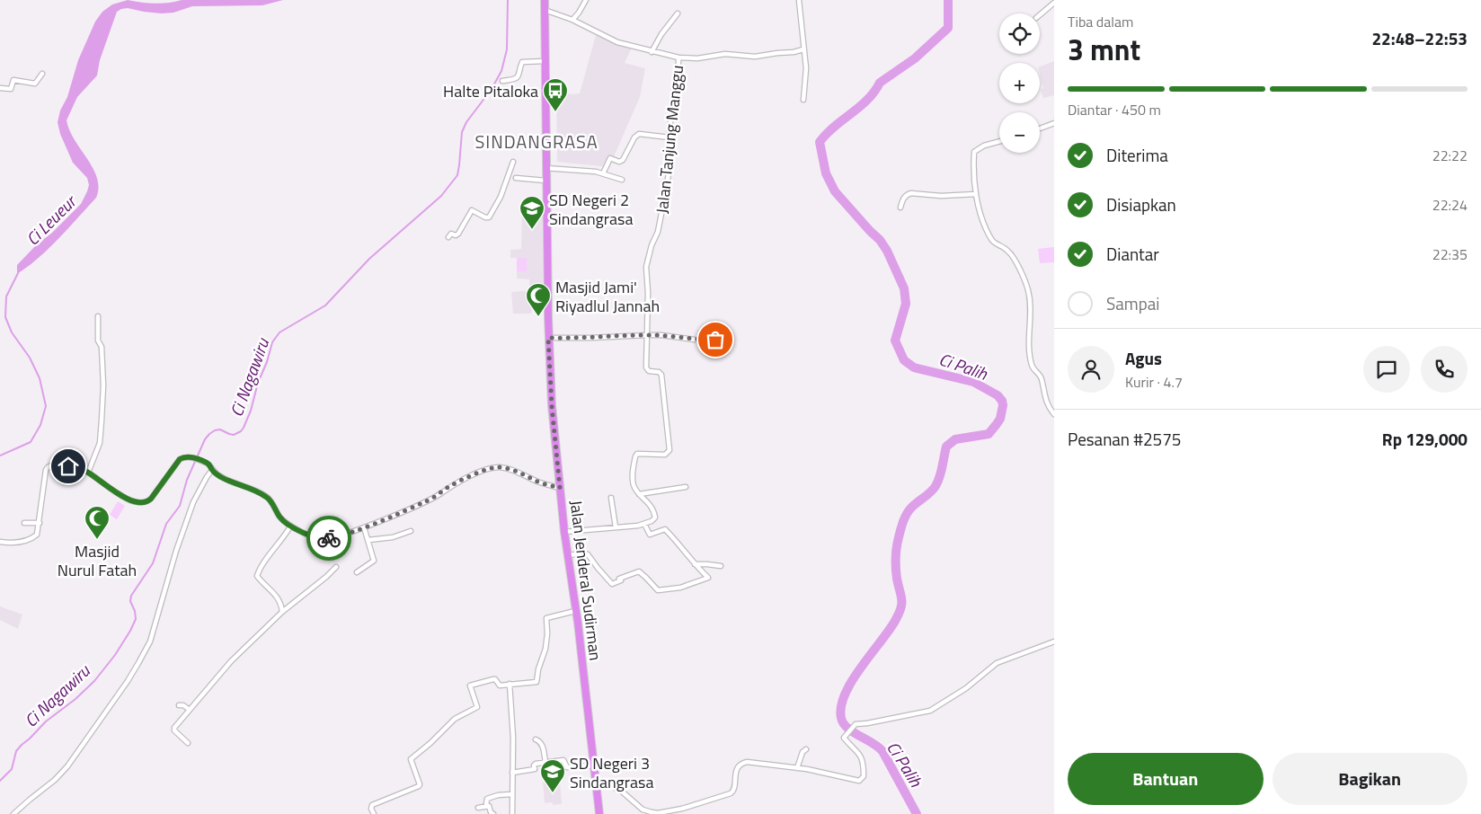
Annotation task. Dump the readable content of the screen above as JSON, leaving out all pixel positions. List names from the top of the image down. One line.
{"streets":{"highway":["Jalan Jenderal Sudirman"],"street":["Jalan Tanjung Manggu"]},"crossings":[["Jalan Tanjung Manggu","Jalan Jenderal Sudirman"]],"districts":["SINDANGRASA"],"water":["Ci Leueur","Ci Palih","Ci Nagawiru"],"places":{"bus stop":["Halte Pitaloka"],"school or university":["SD Negeri 2 Sindangrasa","SD Negeri 3 Sindangrasa"],"mosque":["Masjid Jami' Riyadlul Jannah","Masjid Nurul Fatah"]},"page":{"heading":["3 mnt","Tiba dalam","22:48–22:53"],"panel":["Agus","Kurir · 4.7","Pesanan #2575","Rp 129,000"],"map_buttons":["+","−"],"bar":"Diantar · 450 m","list":[["Diterima","22:22"],["Disiapkan","22:24"],["Diantar","22:35"],"Sampai"],"buttons":["Bantuan","Bagikan"]}}
